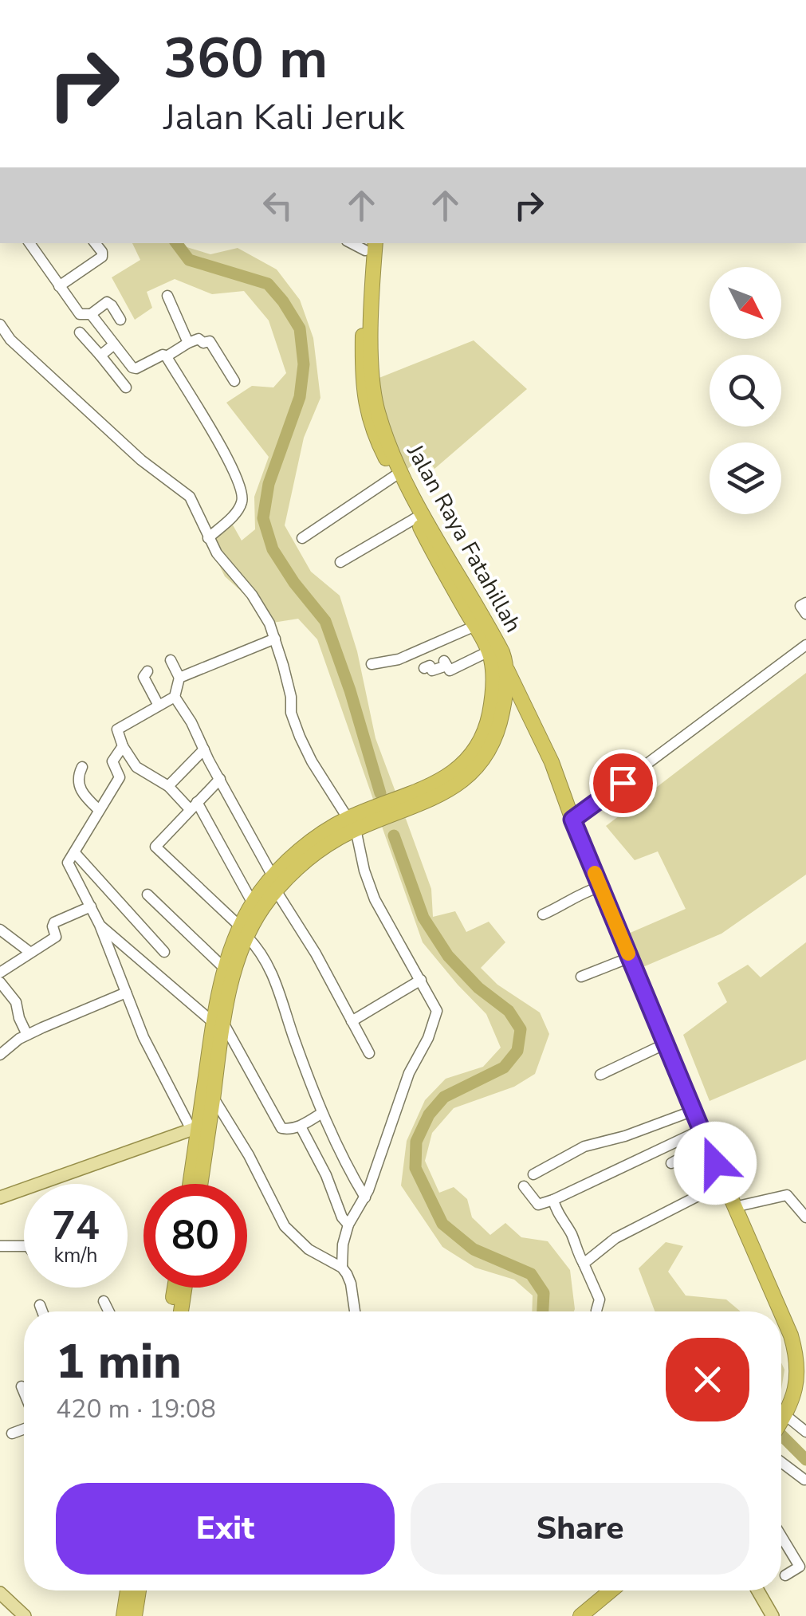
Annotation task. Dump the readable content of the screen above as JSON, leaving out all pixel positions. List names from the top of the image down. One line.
{"streets":{"highway":["Jalan Raya Fatahillah"]},"north":"bottom right","page":{"turn":["360 m","Jalan Kali Jeruk"],"speed":"74 km/h","limit":"80","heading":["1 min","420 m · 19:08"],"buttons":["Exit","Share"]}}
